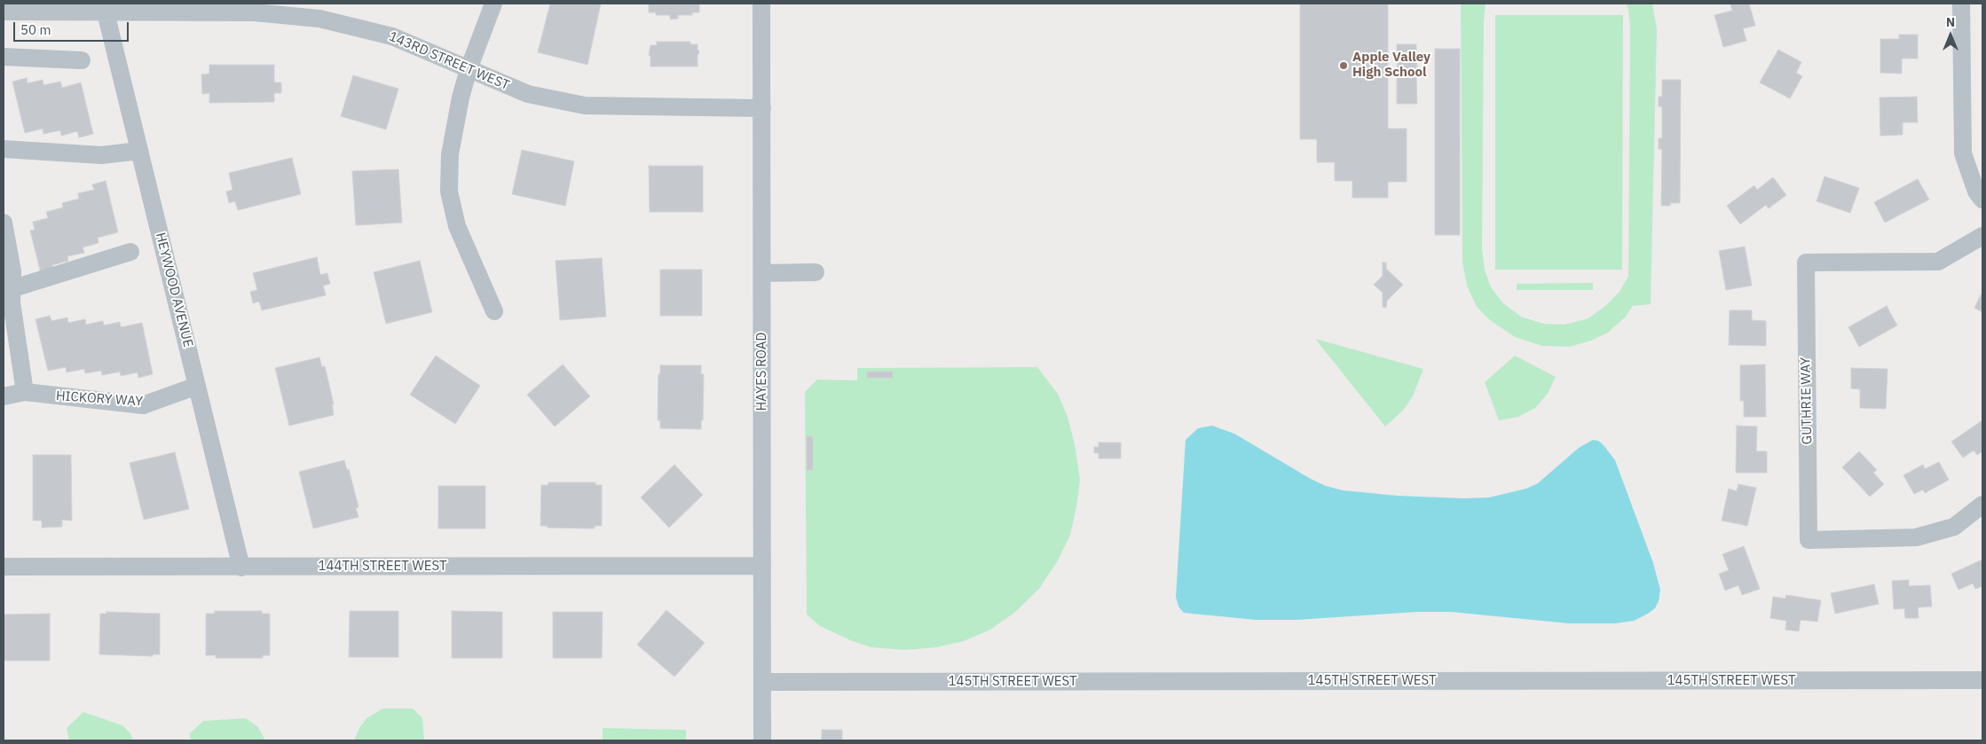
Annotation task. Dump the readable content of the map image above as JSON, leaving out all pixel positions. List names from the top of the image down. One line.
{"streets":{"street":["143RD STREET WEST","HEYWOOD AVENUE","HAYES ROAD","HICKORY WAY","GUTHRIE WAY","144TH STREET WEST","145TH STREET WEST"]},"crossings":[["143RD STREET WEST","HEYWOOD AVENUE"],["143RD STREET WEST","HAYES ROAD"],["HEYWOOD AVENUE","HICKORY WAY"],["HEYWOOD AVENUE","144TH STREET WEST"],["HAYES ROAD","144TH STREET WEST"],["HAYES ROAD","145TH STREET WEST"]],"places":["Apple Valley High School"],"scale_bar":"50 m","north":"top"}
